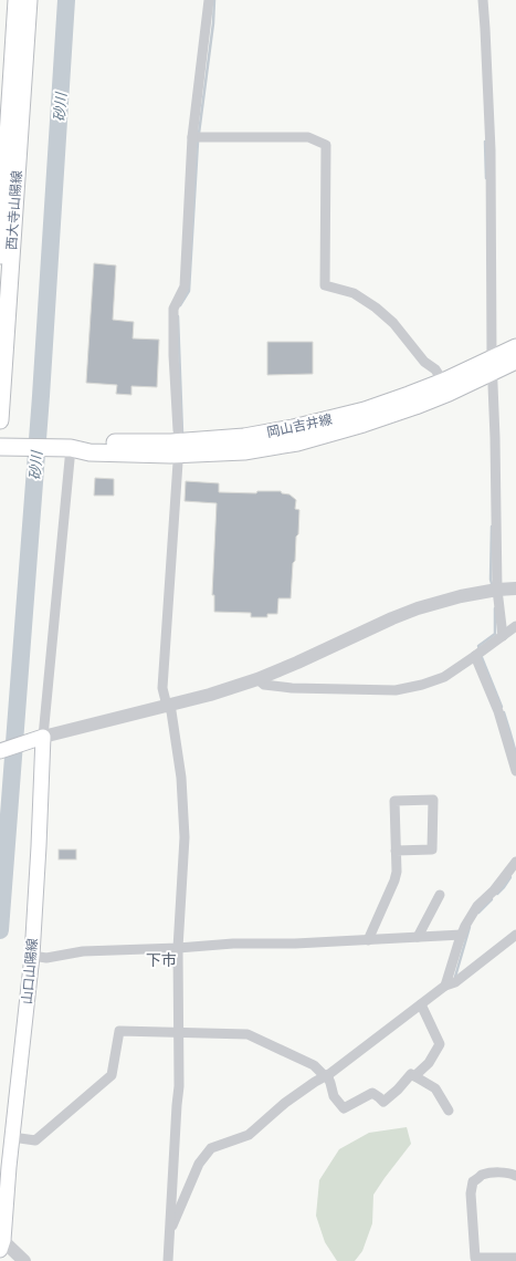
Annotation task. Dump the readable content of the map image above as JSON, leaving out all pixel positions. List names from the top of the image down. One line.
{"streets":{"main road":["西大寺山陽線","岡山吉井線","山口山陽線"]},"districts":["下市"],"water":["砂川"]}
